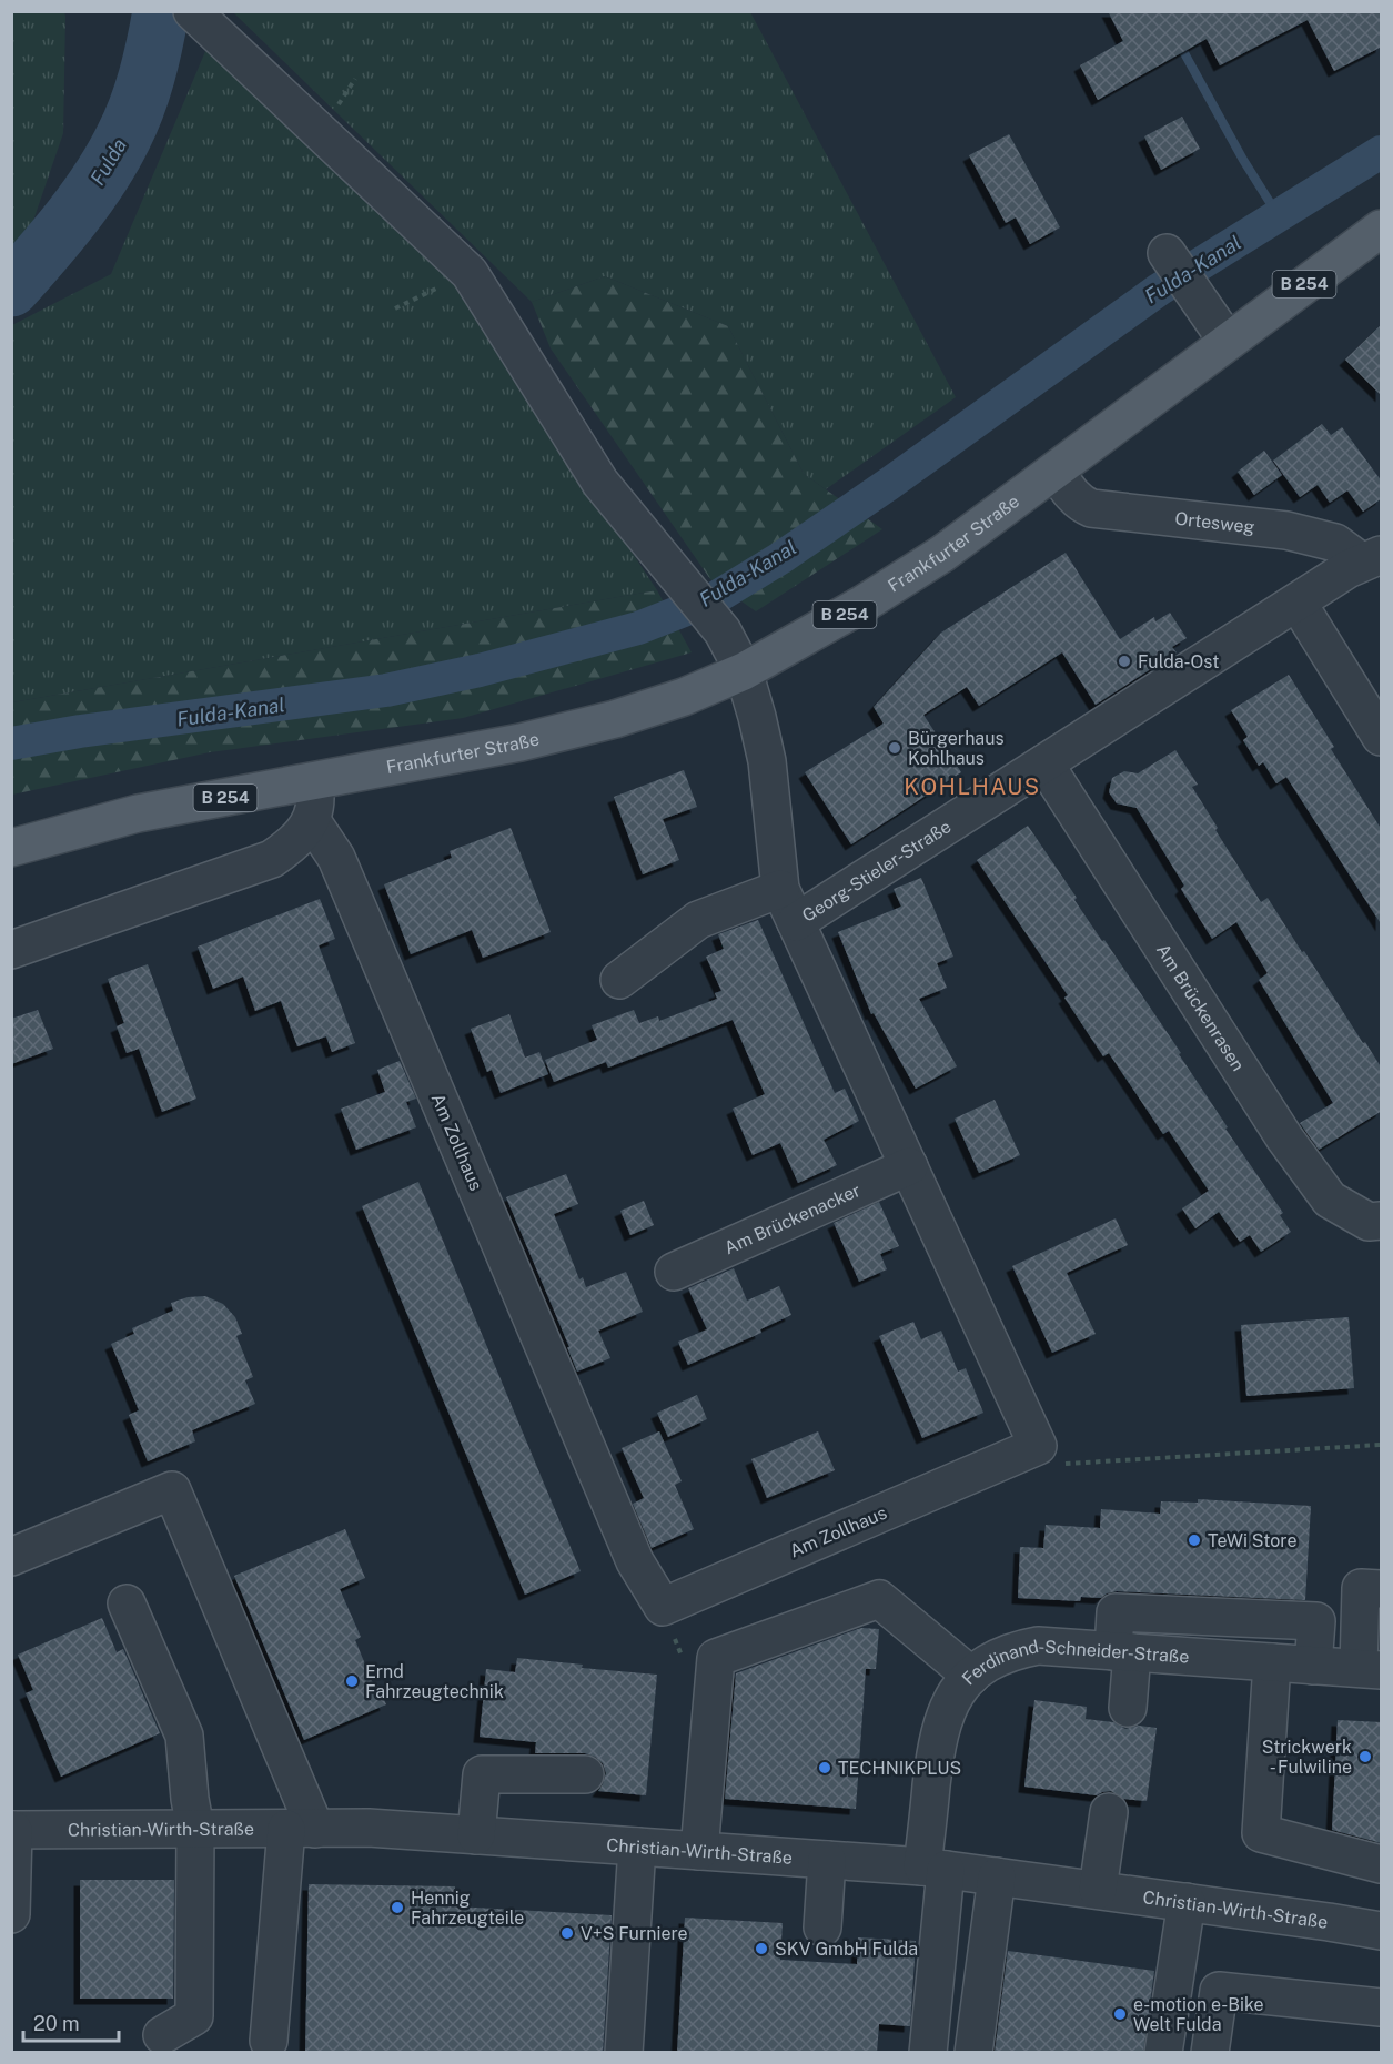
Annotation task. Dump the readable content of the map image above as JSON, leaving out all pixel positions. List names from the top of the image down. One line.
{"streets":{"main road":["B 254","Frankfurter Straße"],"street":["Ortesweg","Georg-Stieler-Straße","Am Brückenrasen","Am Zollhaus","Am Brückenacker","Ferdinand-Schneider-Straße","Christian-Wirth-Straße"]},"crossings":[["Ortesweg","Frankfurter Straße"],["Ortesweg","Georg-Stieler-Straße"],["Georg-Stieler-Straße","Am Brückenrasen"],["Ferdinand-Schneider-Straße","Christian-Wirth-Straße"]],"districts":["KOHLHAUS"],"water":["Fulda","Fulda-Kanal"],"places":["Fulda-Ost","Bürgerhaus Kohlhaus","TeWi Store","Ernd Fahrzeugtechnik","Strickwerk - Fulwiline","TECHNIKPLUS","Hennig Fahrzeugteile","V+S Furniere","SKV GmbH Fulda","e-motion e-Bike Welt Fulda"],"scale_bar":"20 m"}
